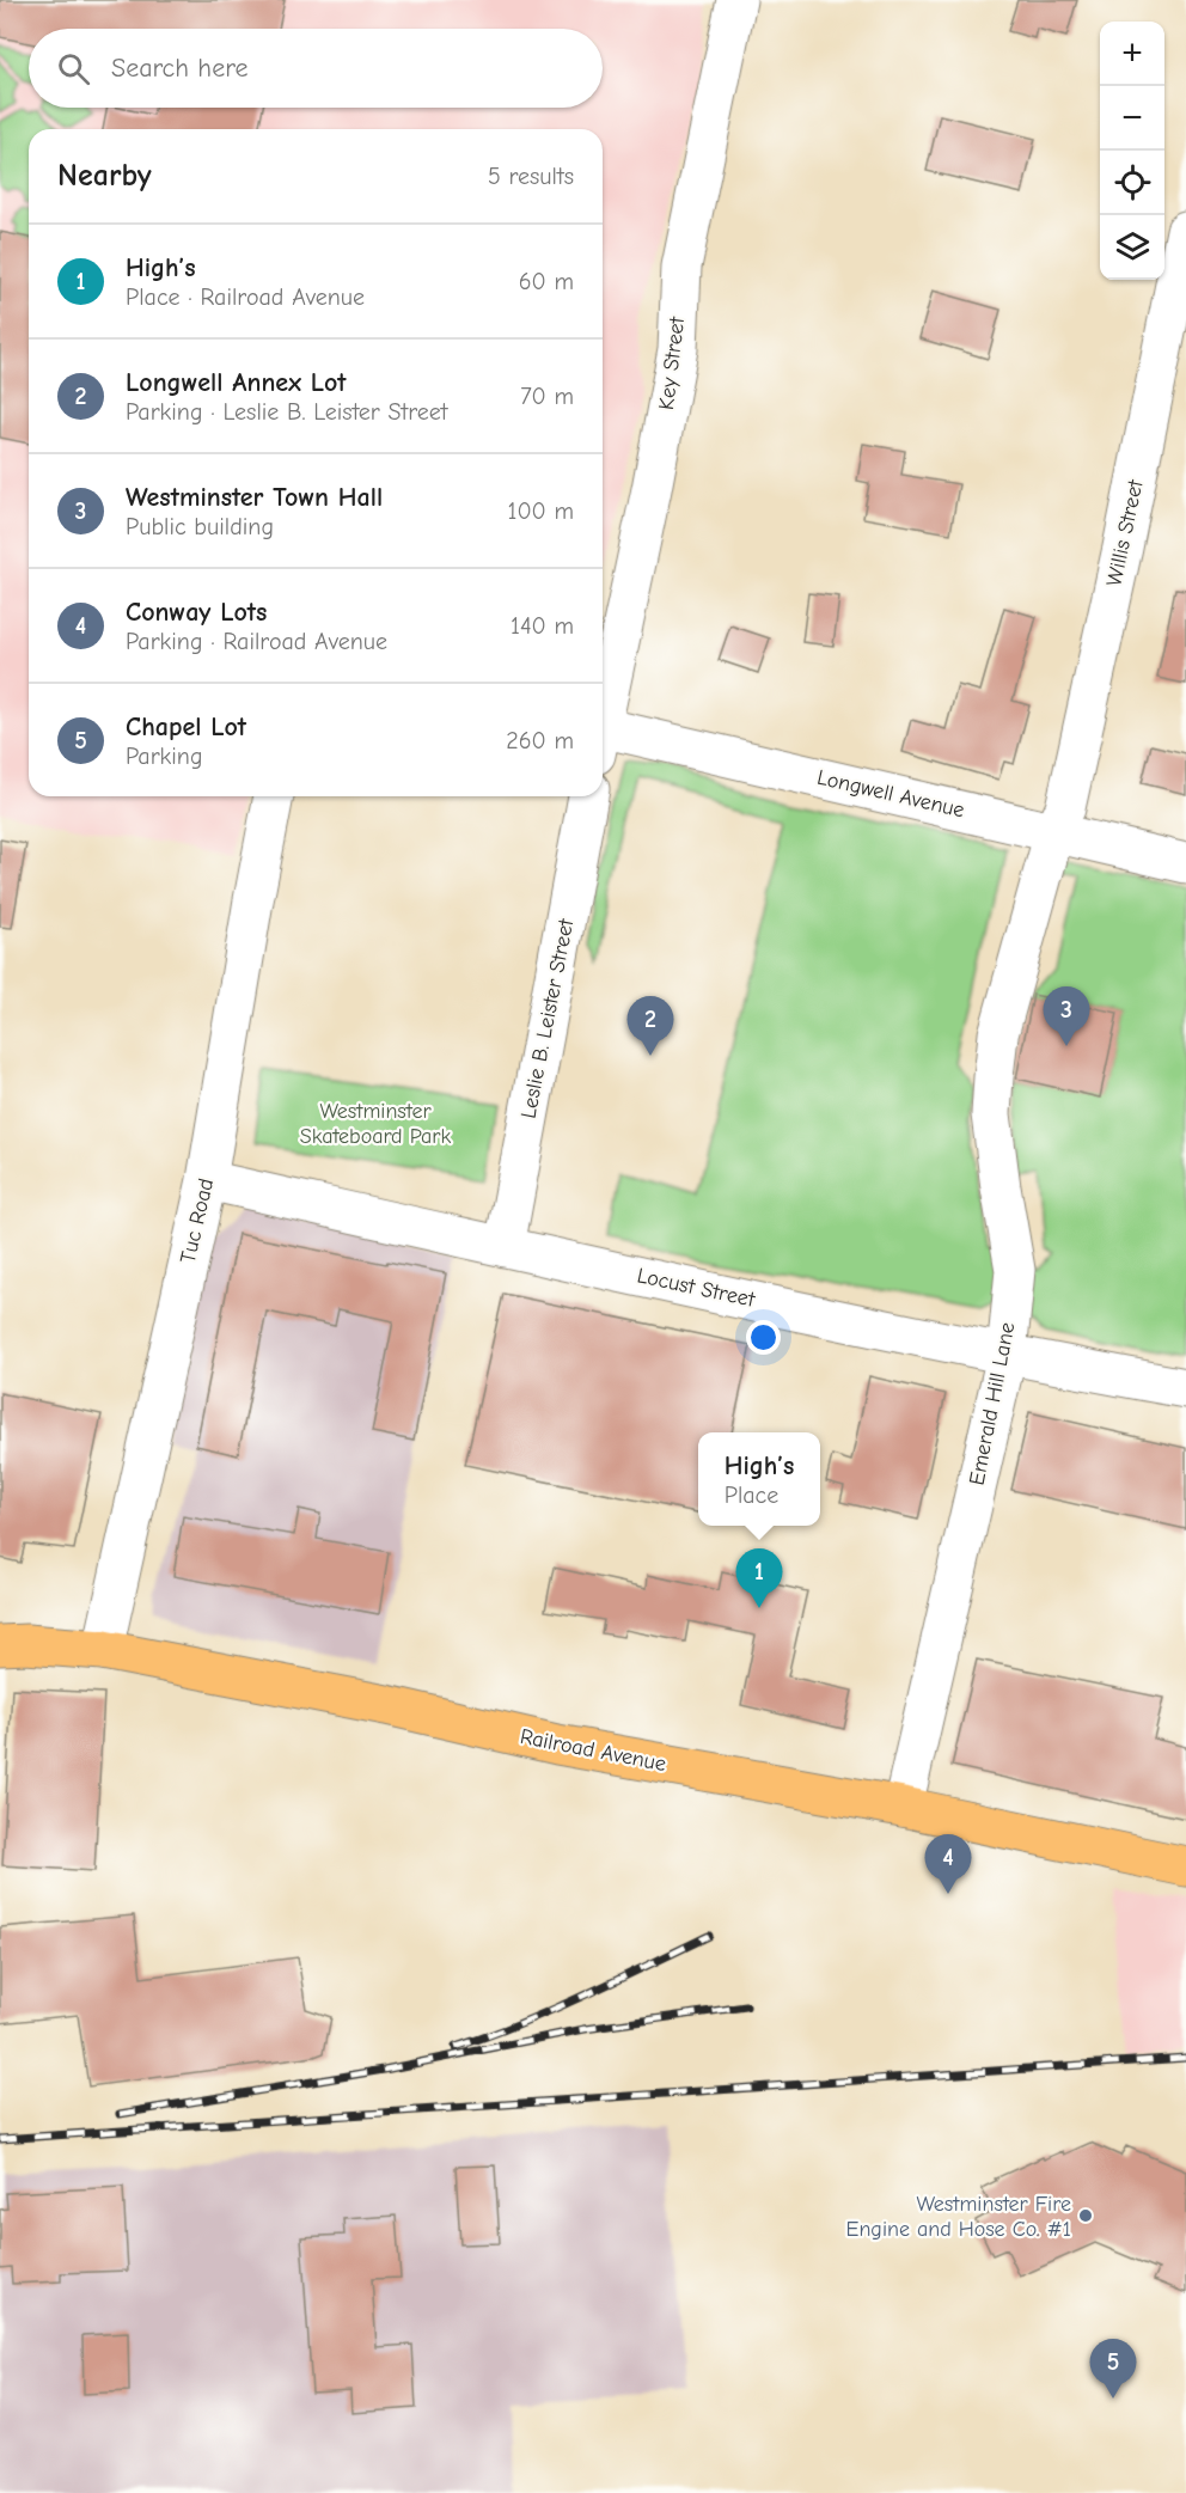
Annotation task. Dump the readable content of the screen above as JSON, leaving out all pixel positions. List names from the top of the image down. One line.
{"streets":{"highway":["Railroad Avenue"],"street":["Key Street","Willis Street","Longwell Avenue","Leslie B. Leister Street","Tuc Road","Locust Street","Emerald Hill Lane"]},"crossings":[["Willis Street","Longwell Avenue"],["Willis Street","Emerald Hill Lane"],["Longwell Avenue","Emerald Hill Lane"],["Leslie B. Leister Street","Locust Street"],["Tuc Road","Locust Street"],["Tuc Road","Railroad Avenue"],["Locust Street","Emerald Hill Lane"],["Emerald Hill Lane","Railroad Avenue"]],"parks":["Westminster Skateboard Park"],"places":["Westminster Fire Engine and Hose Co. #1"],"page":{"map_buttons":["+","−"],"search":"Search here","heading":["Nearby","5 results"],"list":[{"mark":"1","name":"High’s","note":"Place · Railroad Avenue","value":"60 m"},{"mark":"2","name":"Longwell Annex Lot","note":"Parking · Leslie B. Leister Street","value":"70 m"},{"mark":"3","name":"Westminster Town Hall","note":"Public building","value":"100 m"},{"mark":"4","name":"Conway Lots","note":"Parking · Railroad Avenue","value":"140 m"},{"mark":"5","name":"Chapel Lot","note":"Parking","value":"260 m"}],"pins":["3","2","1","4","5"],"popup":["High’s","Place"]}}
